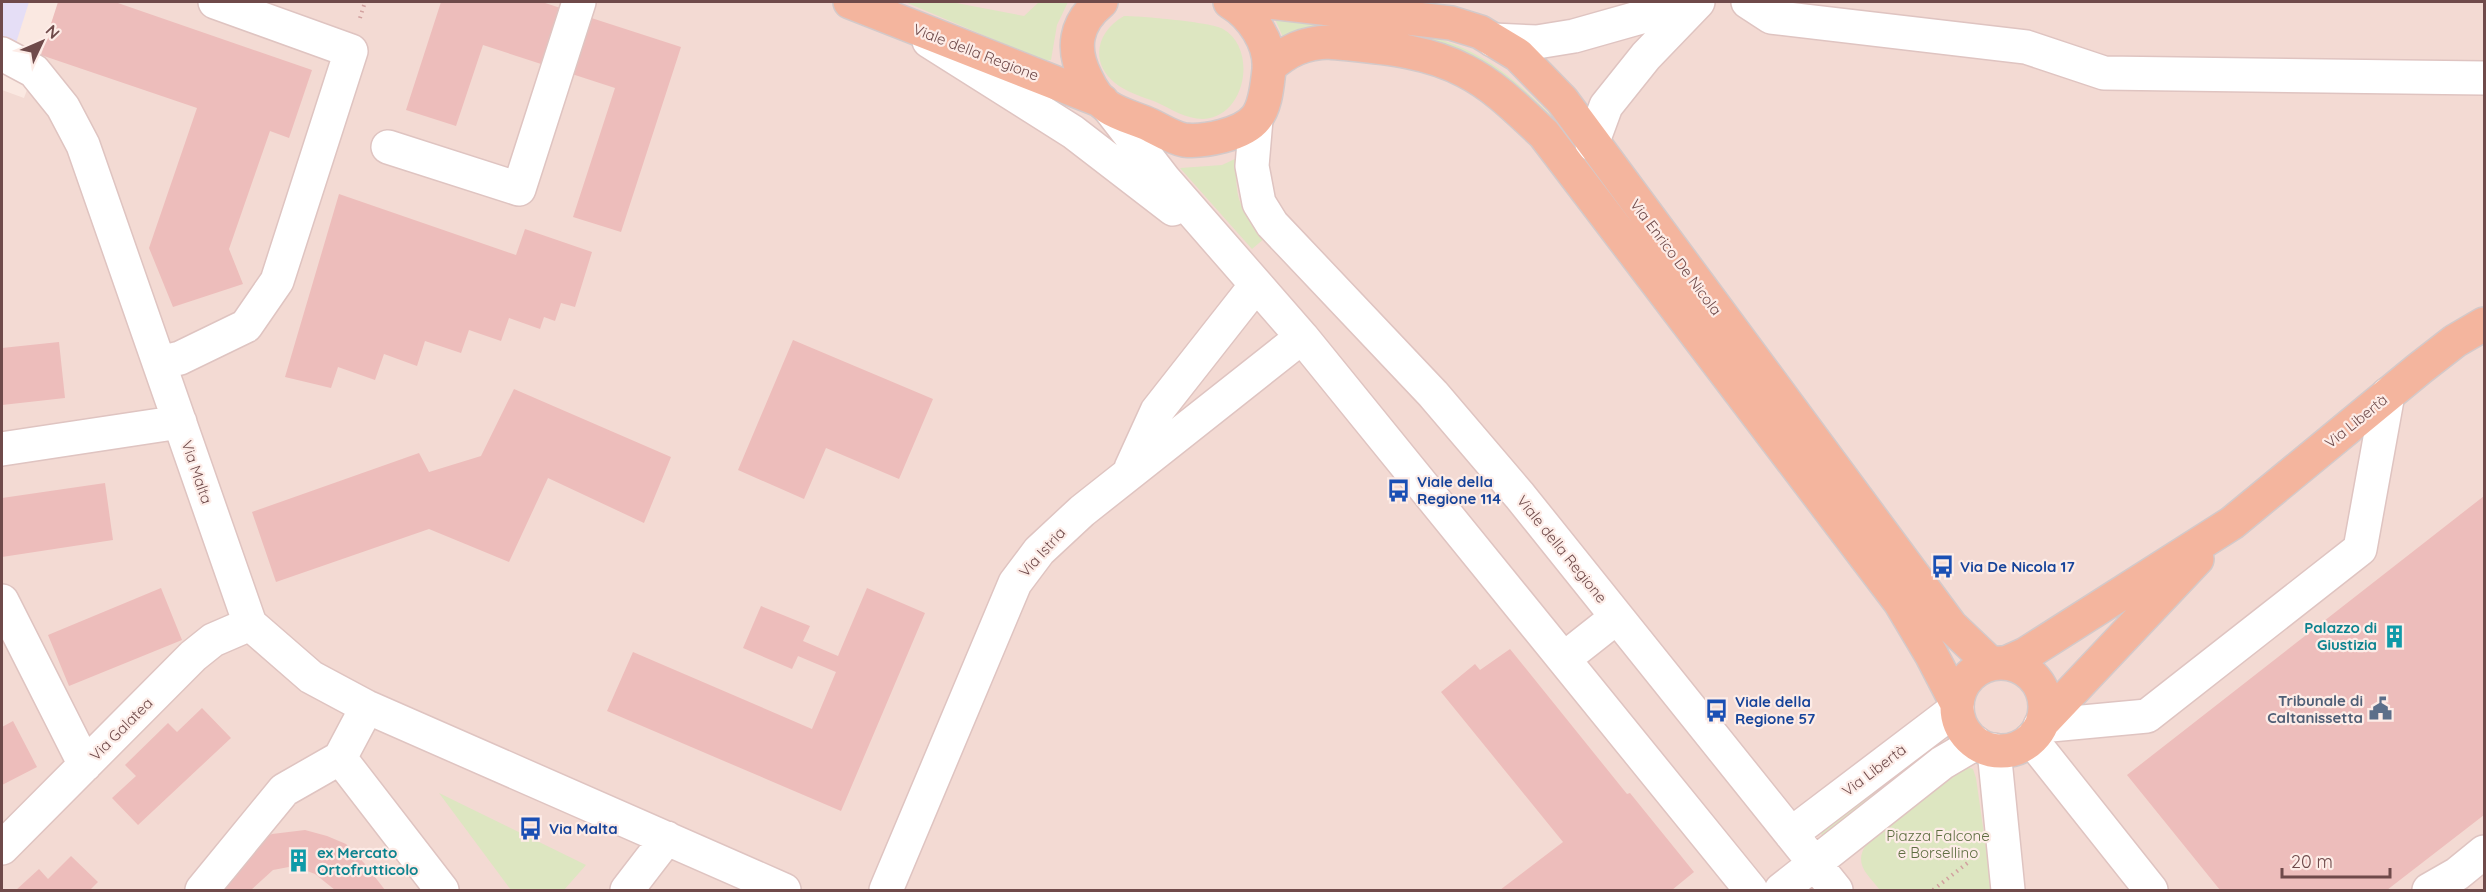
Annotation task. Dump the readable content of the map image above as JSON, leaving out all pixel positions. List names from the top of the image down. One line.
{"streets":{"main road":["Viale della Regione","Via Enrico De Nicola","Via Libertà"],"street":["Via Malta","Via Istria","Via Galatea"]},"crossings":[["Viale della Regione","Via Libertà"],["Via Enrico De Nicola","Via Libertà"],["Via Malta","Via Galatea"]],"parks":["Piazza Falcone e Borsellino"],"places":{"bus stop":["Viale della Regione 114","Via De Nicola 17","Viale della Regione 57","Via Malta"],"building":["Palazzo di Giustizia","ex Mercato Ortofrutticolo"],"public building":["Tribunale di Caltanissetta"]},"scale_bar":"20 m","north":"top right"}
